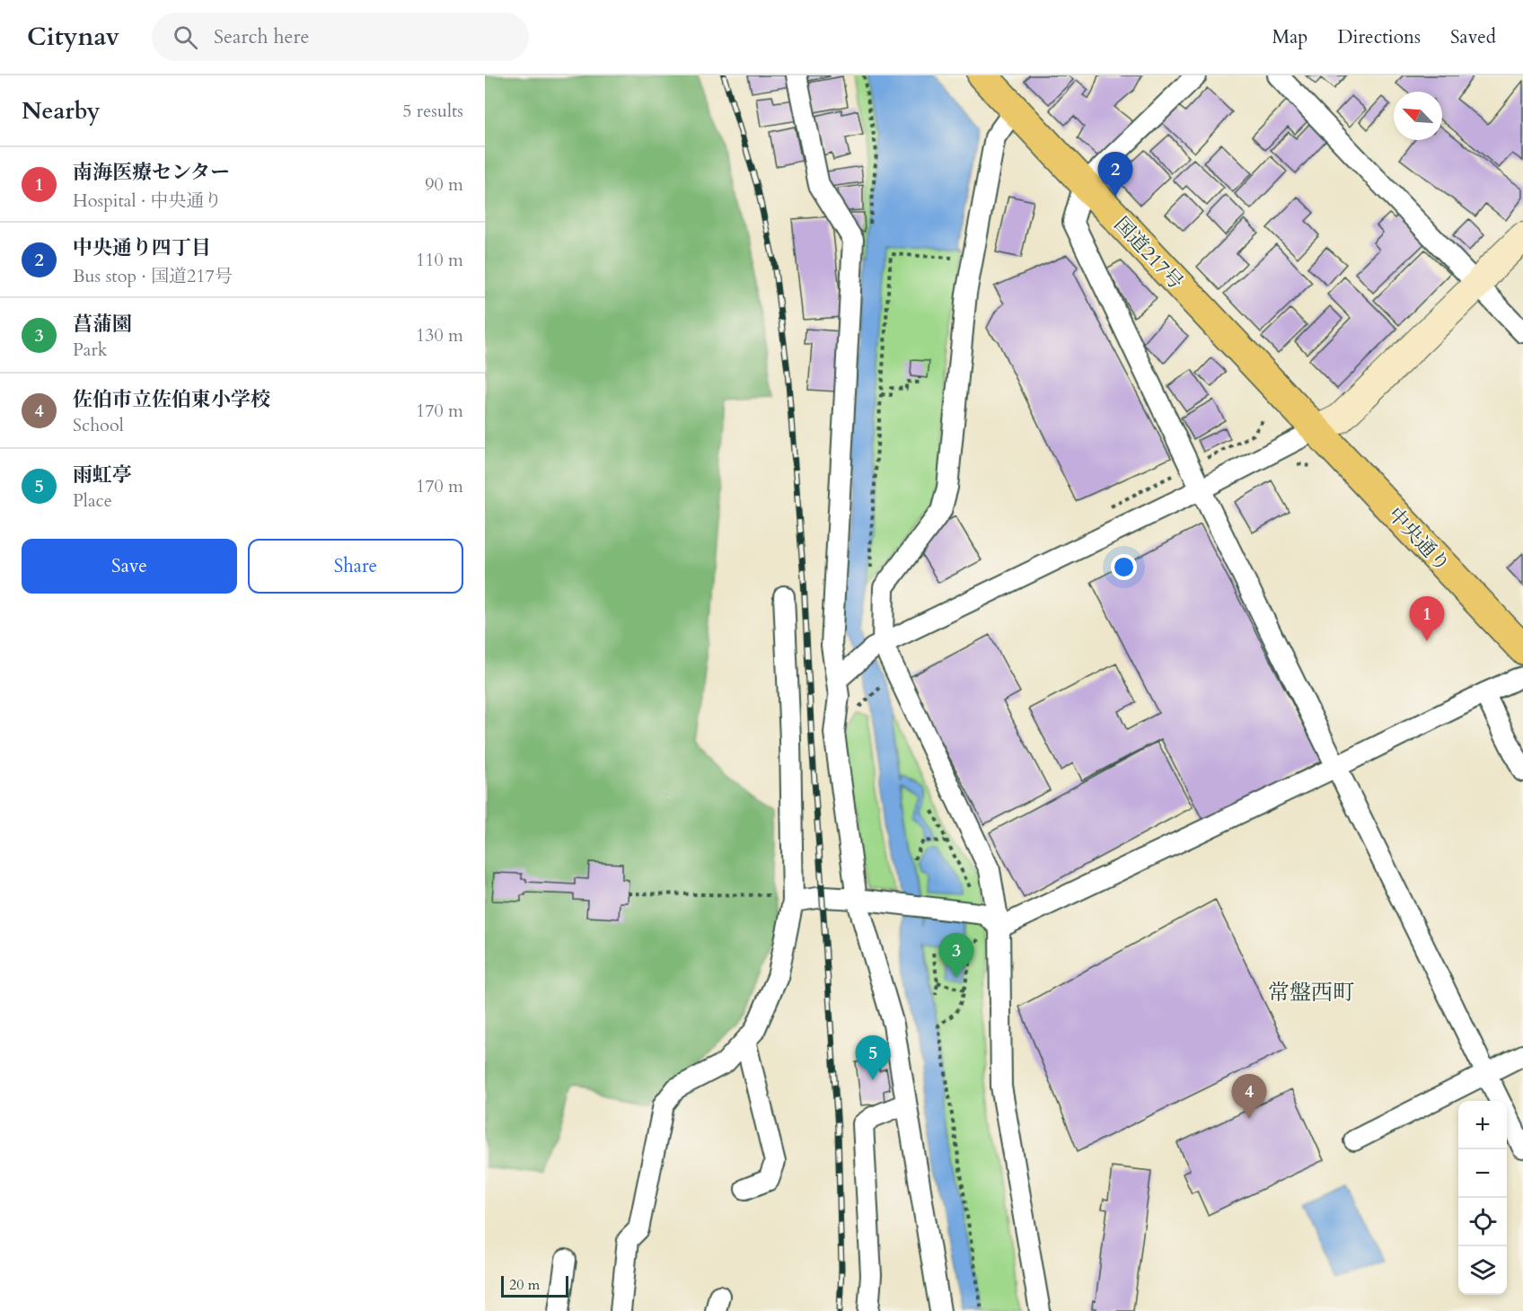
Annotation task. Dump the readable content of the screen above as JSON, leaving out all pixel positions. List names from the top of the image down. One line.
{"streets":{"highway":["国道217号","中央通り"]},"crossings":[["国道217号","中央通り"]],"districts":["常盤西町"],"scale_bar":"20 m","north":"top left","page":{"header":"Citynav","search":"Search here","nav":["Map","Directions","Saved"],"heading":["Nearby","5 results"],"list":[{"mark":"1","name":"南海医療センター","note":"Hospital · 中央通り","value":"90 m"},{"mark":"2","name":"中央通り四丁目","note":"Bus stop · 国道217号","value":"110 m"},{"mark":"3","name":"菖蒲園","note":"Park","value":"130 m"},{"mark":"4","name":"佐伯市立佐伯東小学校","note":"School","value":"170 m"},{"mark":"5","name":"雨虹亭","note":"Place","value":"170 m"}],"pins":["2","1","3","5","4"],"buttons":["Save","Share"],"map_buttons":["+","−"],"scale":"20 m"}}
